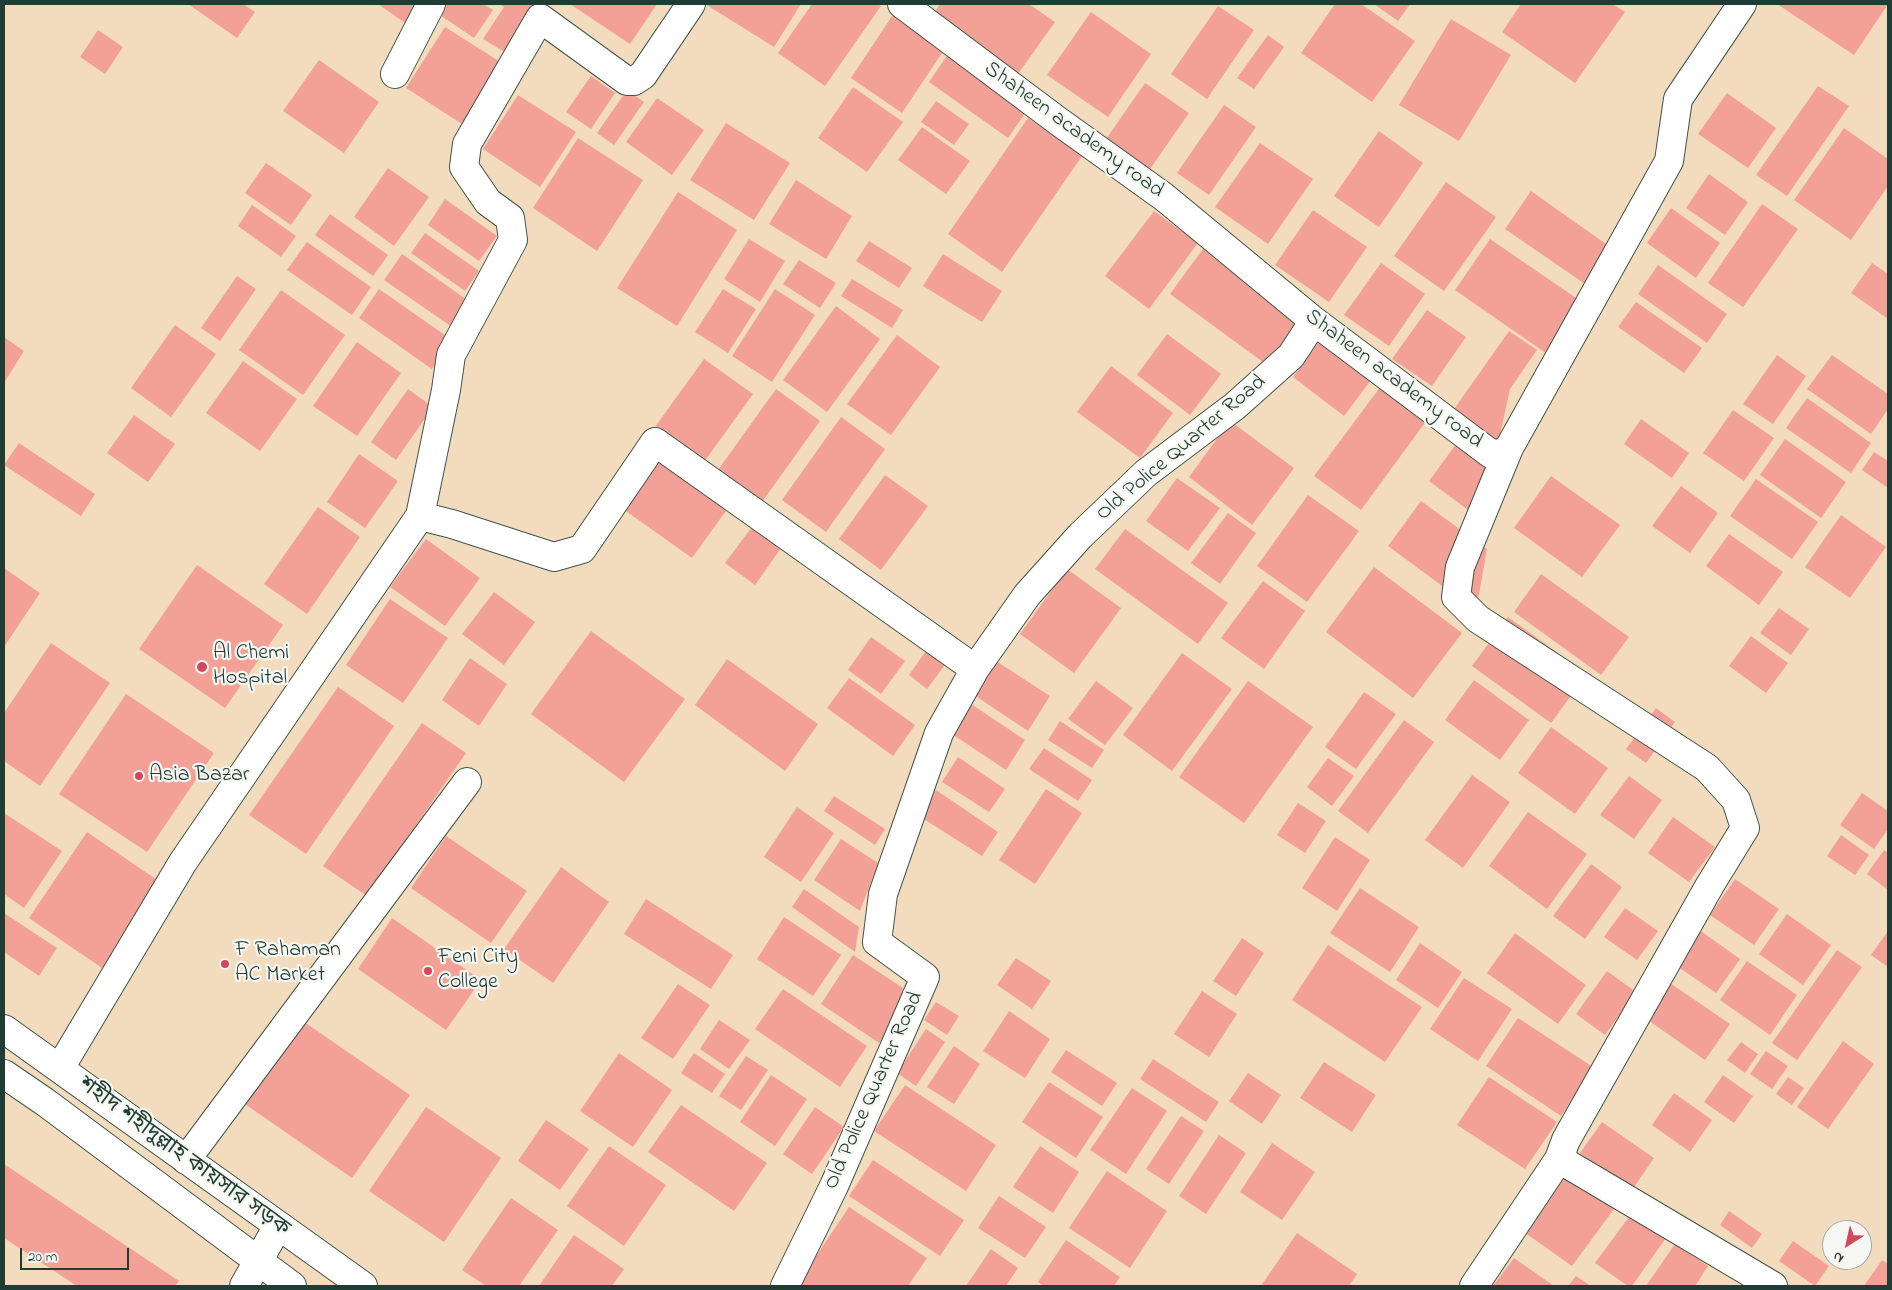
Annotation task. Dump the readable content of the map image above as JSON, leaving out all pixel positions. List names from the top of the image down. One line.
{"streets":{"street":["Shaheen academy road","Old Police Quarter Road","শহীদ শহীদুল্লাহ কায়সার সড়ক"]},"crossings":[["Shaheen academy road","Old Police Quarter Road"]],"places":["Al Chemi Hospital","Asia Bazar","F Rahaman AC Market","Feni City College"],"scale_bar":"20 m","north":"bottom left"}
